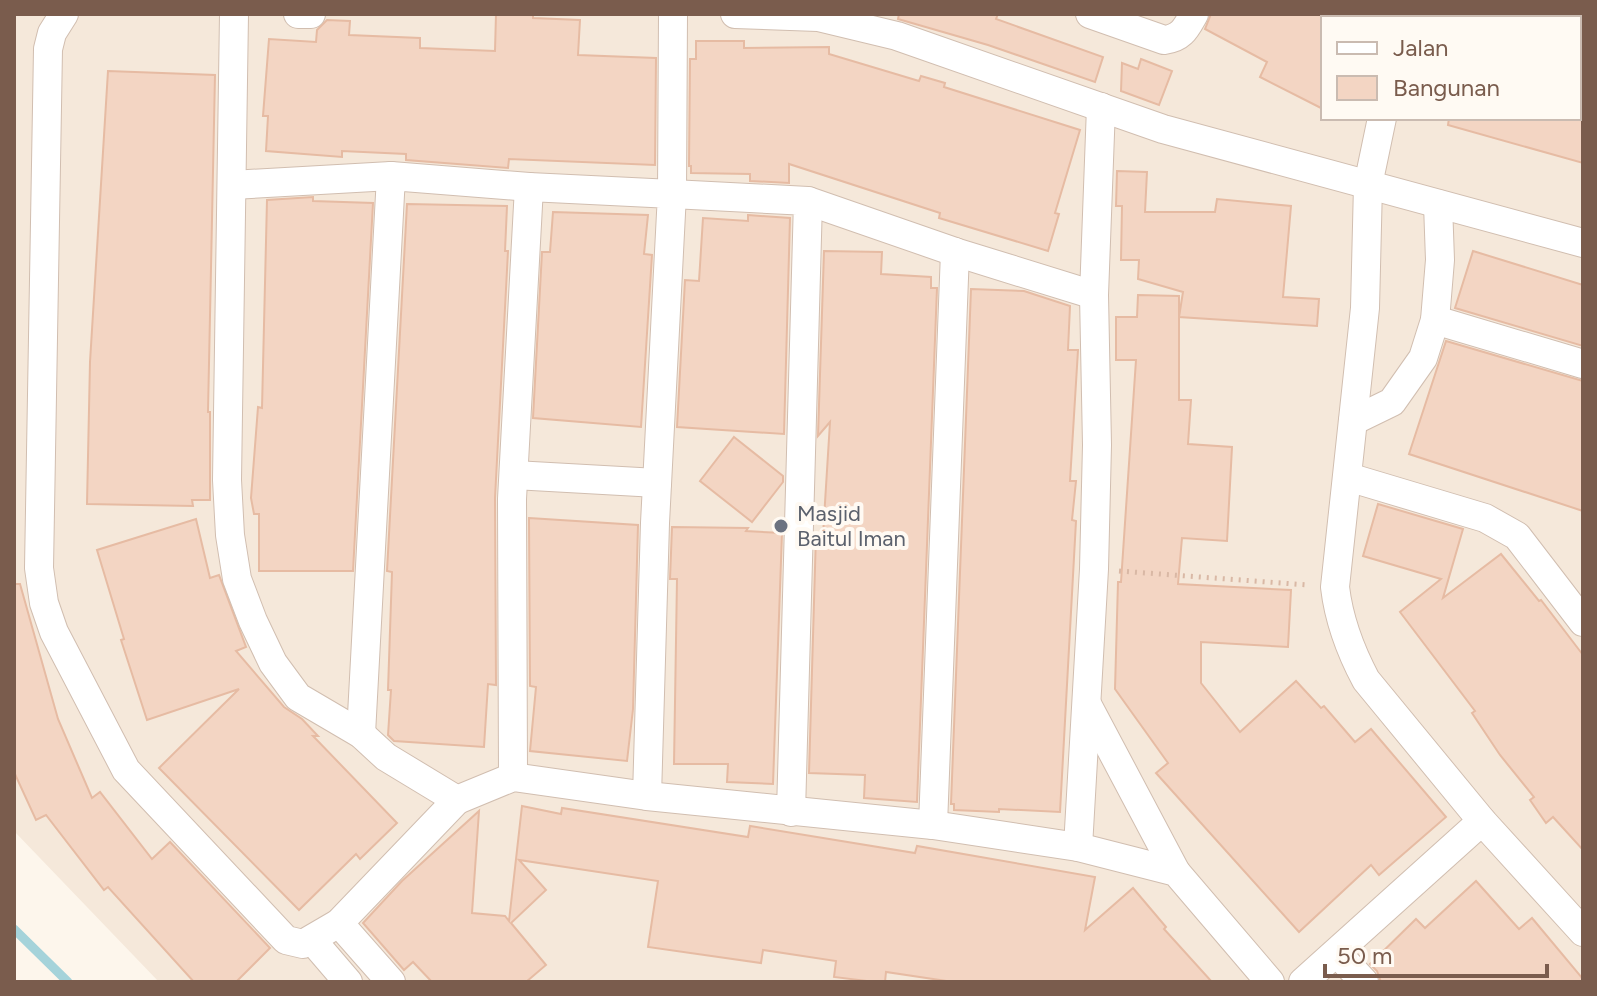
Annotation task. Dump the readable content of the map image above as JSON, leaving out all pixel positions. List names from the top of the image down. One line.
{"places":["Masjid Baitul Iman"],"legend":["Jalan","Bangunan"],"scale_bar":"50 m"}
